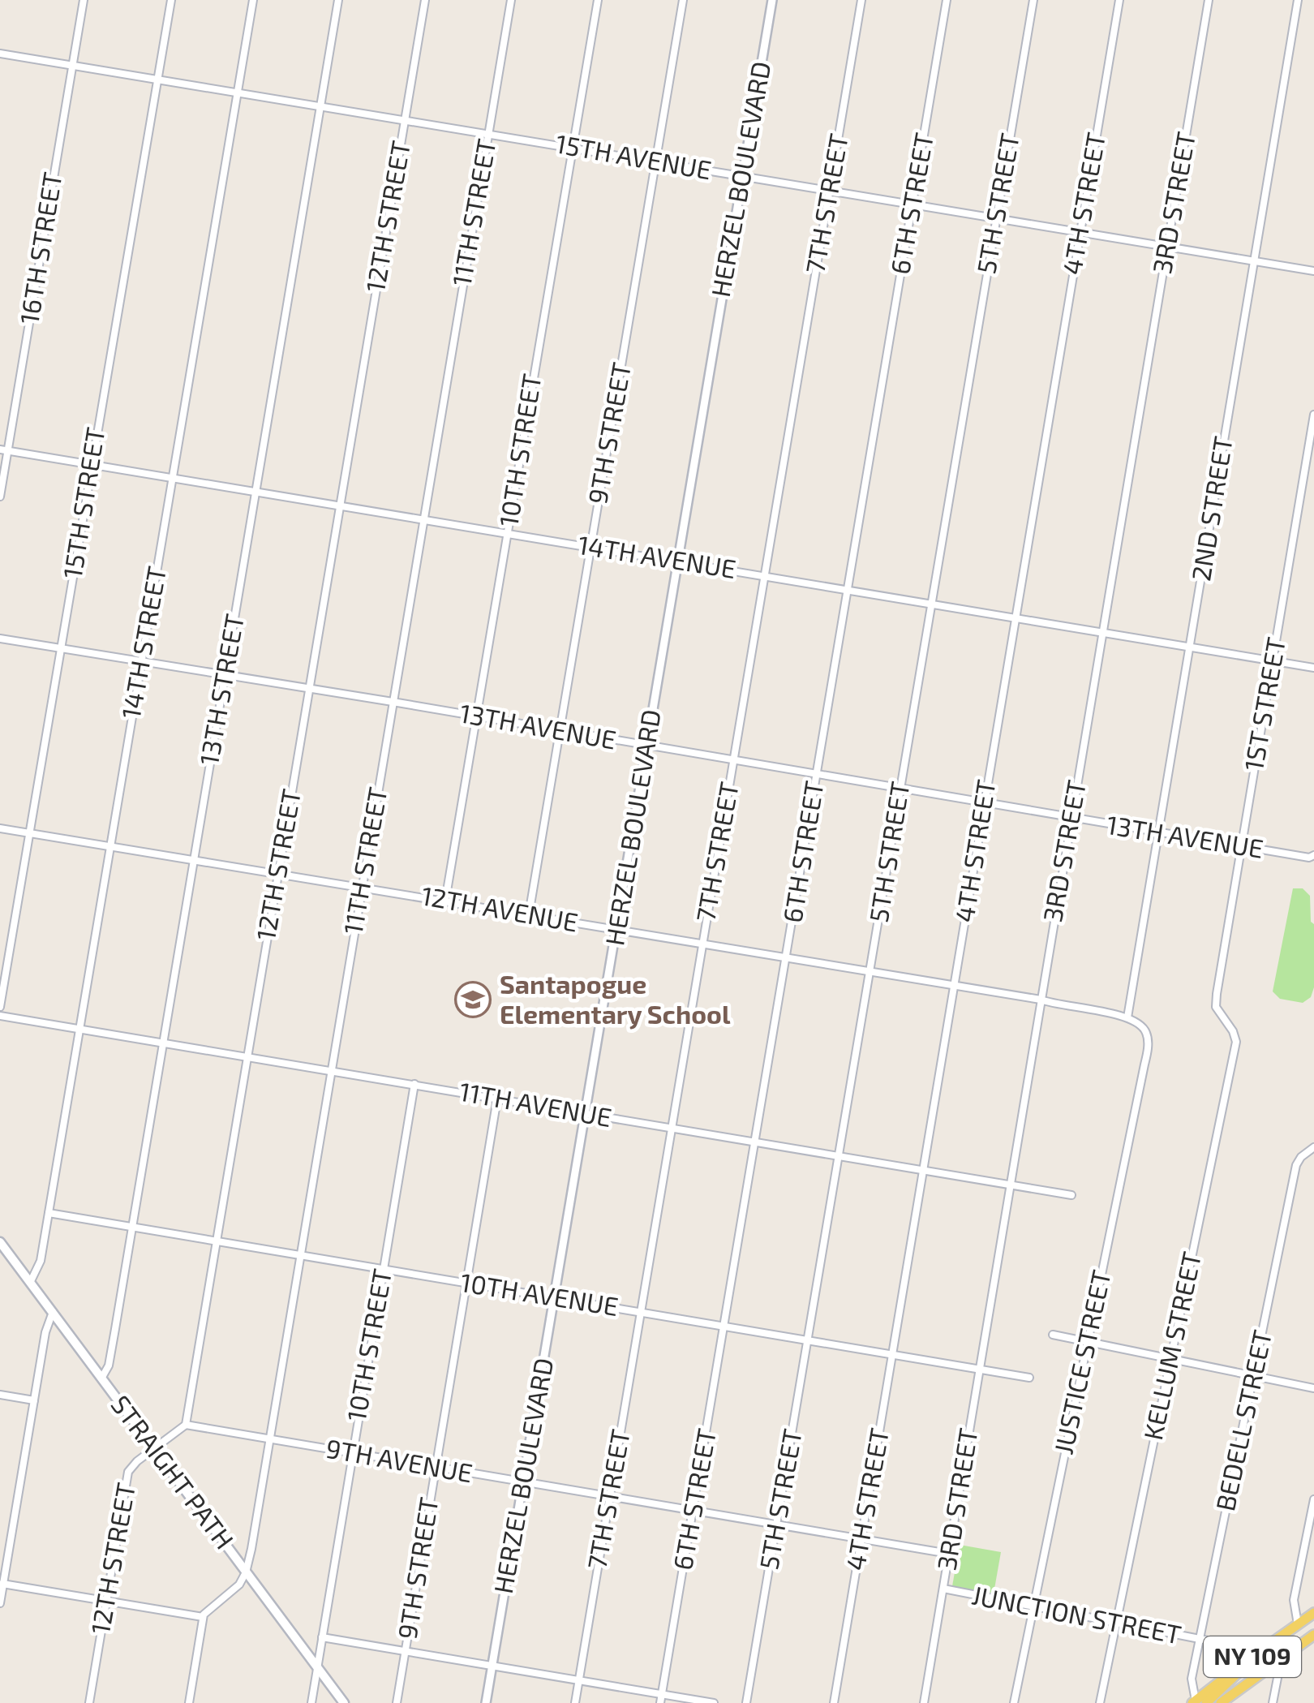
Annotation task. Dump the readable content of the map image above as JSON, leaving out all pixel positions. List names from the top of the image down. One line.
{"streets":{"main road":["STRAIGHT PATH","NY 109"],"street":["15TH AVENUE","HERZEL BOULEVARD","3RD STREET","7TH STREET","6TH STREET","5TH STREET","4TH STREET","11TH STREET","12TH STREET","16TH STREET","9TH STREET","10TH STREET","15TH STREET","2ND STREET","14TH AVENUE","14TH STREET","13TH STREET","1ST STREET","13TH AVENUE","12TH AVENUE","11TH AVENUE","10TH AVENUE","KELLUM STREET","JUSTICE STREET","BEDELL STREET","9TH AVENUE","JUNCTION STREET"]},"crossings":[["15TH AVENUE","HERZEL BOULEVARD"],["15TH AVENUE","3RD STREET"],["15TH AVENUE","7TH STREET"],["15TH AVENUE","6TH STREET"],["15TH AVENUE","5TH STREET"],["15TH AVENUE","4TH STREET"],["15TH AVENUE","11TH STREET"],["15TH AVENUE","12TH STREET"],["15TH AVENUE","16TH STREET"],["15TH AVENUE","9TH STREET"],["15TH AVENUE","10TH STREET"],["15TH AVENUE","15TH STREET"],["15TH AVENUE","2ND STREET"],["15TH AVENUE","14TH STREET"],["15TH AVENUE","13TH STREET"],["HERZEL BOULEVARD","14TH AVENUE"],["HERZEL BOULEVARD","13TH AVENUE"],["HERZEL BOULEVARD","12TH AVENUE"],["HERZEL BOULEVARD","11TH AVENUE"],["HERZEL BOULEVARD","10TH AVENUE"],["HERZEL BOULEVARD","9TH AVENUE"],["3RD STREET","14TH AVENUE"],["3RD STREET","13TH AVENUE"],["3RD STREET","12TH AVENUE"],["3RD STREET","11TH AVENUE"],["3RD STREET","10TH AVENUE"],["3RD STREET","9TH AVENUE"],["3RD STREET","JUNCTION STREET"],["7TH STREET","14TH AVENUE"],["7TH STREET","13TH AVENUE"],["7TH STREET","12TH AVENUE"],["7TH STREET","11TH AVENUE"],["7TH STREET","10TH AVENUE"],["7TH STREET","9TH AVENUE"],["6TH STREET","14TH AVENUE"],["6TH STREET","13TH AVENUE"],["6TH STREET","12TH AVENUE"],["6TH STREET","11TH AVENUE"],["6TH STREET","10TH AVENUE"],["6TH STREET","9TH AVENUE"],["5TH STREET","14TH AVENUE"],["5TH STREET","13TH AVENUE"],["5TH STREET","12TH AVENUE"],["5TH STREET","11TH AVENUE"],["5TH STREET","10TH AVENUE"],["5TH STREET","9TH AVENUE"],["4TH STREET","14TH AVENUE"],["4TH STREET","13TH AVENUE"],["4TH STREET","12TH AVENUE"],["4TH STREET","11TH AVENUE"],["4TH STREET","10TH AVENUE"],["4TH STREET","9TH AVENUE"],["11TH STREET","14TH AVENUE"],["11TH STREET","13TH AVENUE"],["11TH STREET","12TH AVENUE"],["11TH STREET","11TH AVENUE"],["11TH STREET","10TH AVENUE"],["11TH STREET","9TH AVENUE"],["11TH STREET","STRAIGHT PATH"],["12TH STREET","14TH AVENUE"],["12TH STREET","13TH AVENUE"],["12TH STREET","12TH AVENUE"],["12TH STREET","11TH AVENUE"],["12TH STREET","10TH AVENUE"],["12TH STREET","9TH AVENUE"],["12TH STREET","STRAIGHT PATH"],["16TH STREET","14TH AVENUE"],["9TH STREET","14TH AVENUE"],["9TH STREET","13TH AVENUE"],["9TH STREET","12TH AVENUE"],["9TH STREET","11TH AVENUE"],["9TH STREET","10TH AVENUE"],["9TH STREET","9TH AVENUE"],["10TH STREET","14TH AVENUE"],["10TH STREET","13TH AVENUE"],["10TH STREET","12TH AVENUE"],["10TH STREET","11TH AVENUE"],["10TH STREET","10TH AVENUE"],["10TH STREET","9TH AVENUE"],["10TH STREET","STRAIGHT PATH"],["15TH STREET","14TH AVENUE"],["15TH STREET","13TH AVENUE"],["15TH STREET","12TH AVENUE"],["2ND STREET","14TH AVENUE"],["2ND STREET","13TH AVENUE"],["2ND STREET","12TH AVENUE"],["14TH AVENUE","14TH STREET"],["14TH AVENUE","13TH STREET"],["14TH AVENUE","1ST STREET"],["14TH STREET","13TH AVENUE"],["14TH STREET","12TH AVENUE"],["14TH STREET","11TH AVENUE"],["14TH STREET","10TH AVENUE"],["14TH STREET","STRAIGHT PATH"],["13TH STREET","13TH AVENUE"],["13TH STREET","12TH AVENUE"],["13TH STREET","11TH AVENUE"],["13TH STREET","10TH AVENUE"],["13TH STREET","STRAIGHT PATH"],["1ST STREET","13TH AVENUE"],["1ST STREET","KELLUM STREET"],["12TH AVENUE","JUSTICE STREET"],["KELLUM STREET","JUNCTION STREET"],["JUSTICE STREET","JUNCTION STREET"],["BEDELL STREET","JUNCTION STREET"],["BEDELL STREET","NY 109"],["JUNCTION STREET","NY 109"]],"places":{"school or university":["Santapogue Elementary School"]}}
